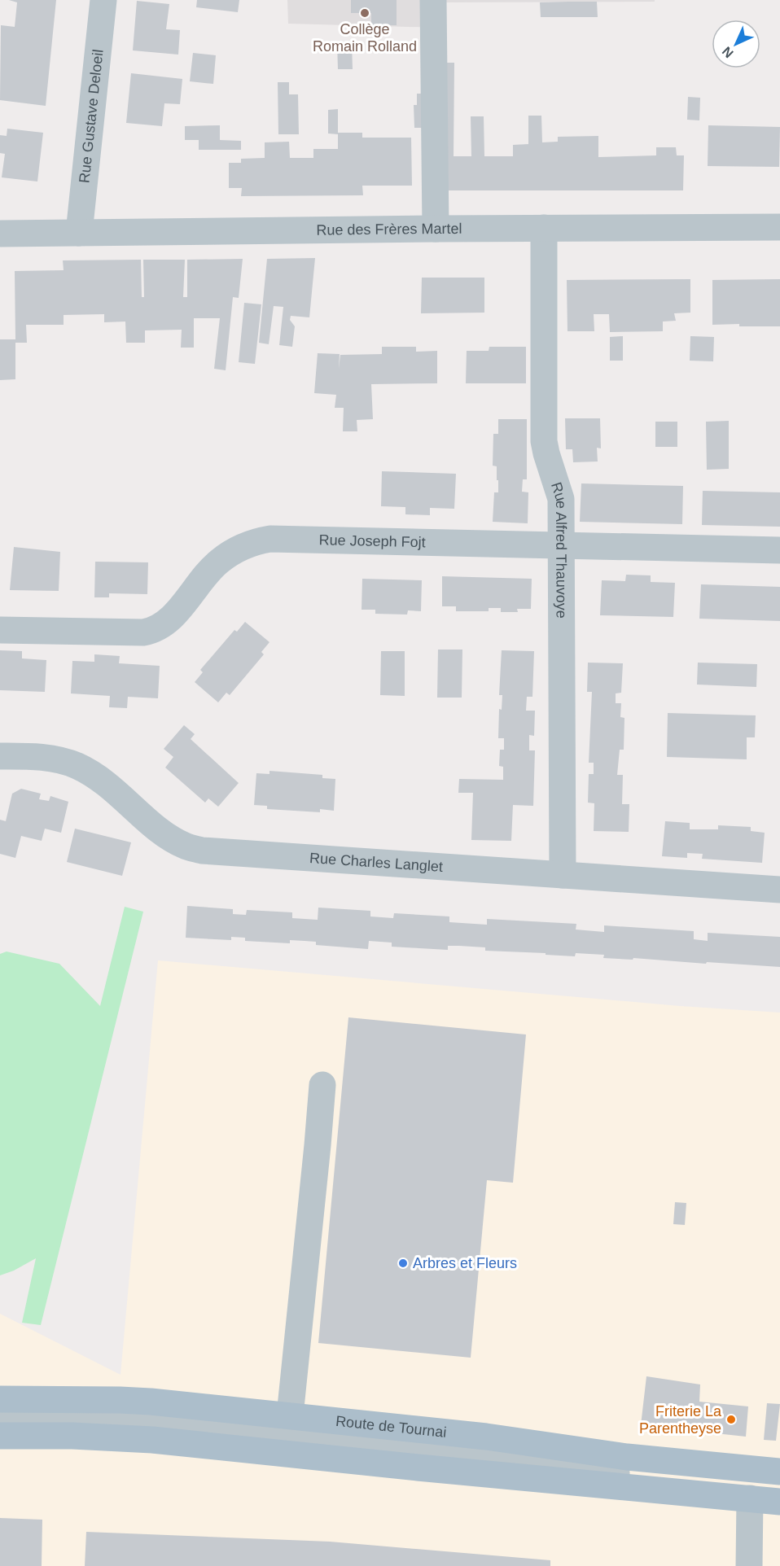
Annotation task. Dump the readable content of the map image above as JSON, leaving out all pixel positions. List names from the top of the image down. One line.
{"streets":{"main road":["Route de Tournai"],"street":["Rue Gustave Deloeil","Rue des Frères Martel","Rue Joseph Fojt","Rue Alfred Thauvoye","Rue Charles Langlet"]},"crossings":[["Rue Gustave Deloeil","Rue des Frères Martel"],["Rue des Frères Martel","Rue Alfred Thauvoye"],["Rue Joseph Fojt","Rue Alfred Thauvoye"],["Rue Alfred Thauvoye","Rue Charles Langlet"]],"places":["Collège Romain Rolland","Arbres et Fleurs","Friterie La Parentheyse"],"north":"bottom left"}
